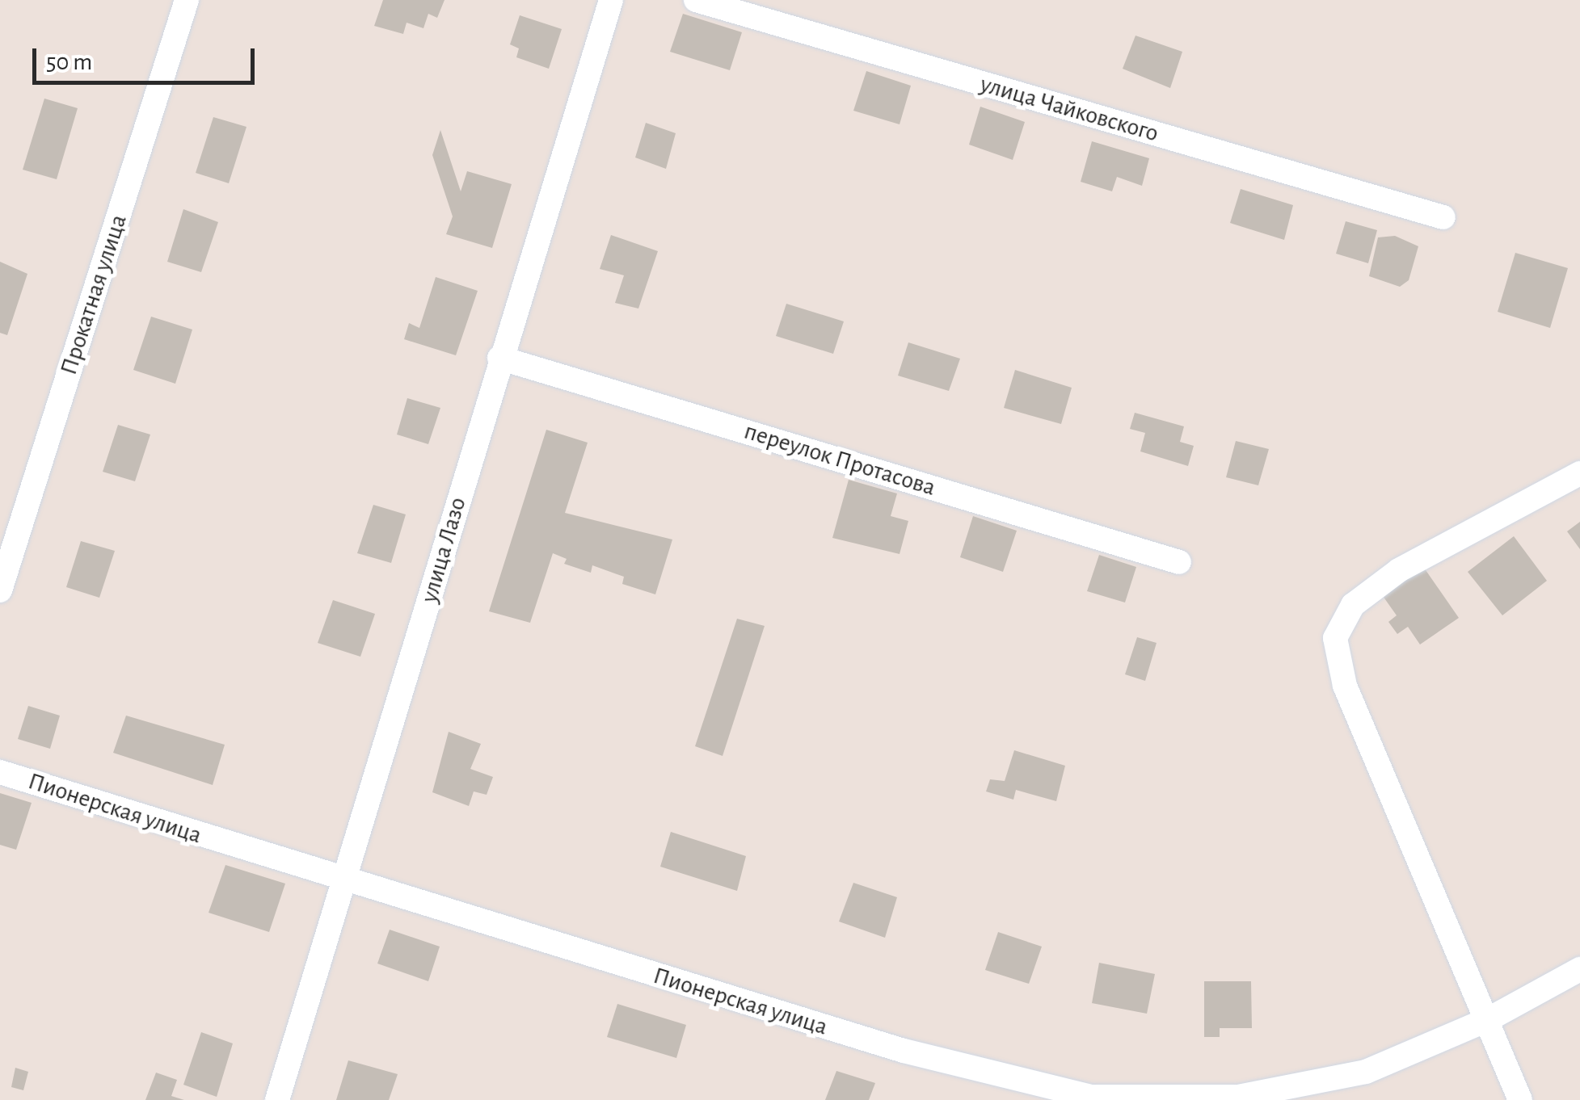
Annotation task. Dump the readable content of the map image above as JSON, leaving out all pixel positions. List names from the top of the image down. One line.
{"streets":{"street":["улица Чайковского","Прокатная улица","переулок Протасова","улица Лазо","Пионерская улица"]},"crossings":[["переулок Протасова","улица Лазо"],["улица Лазо","Пионерская улица"]],"scale_bar":"50 m"}
